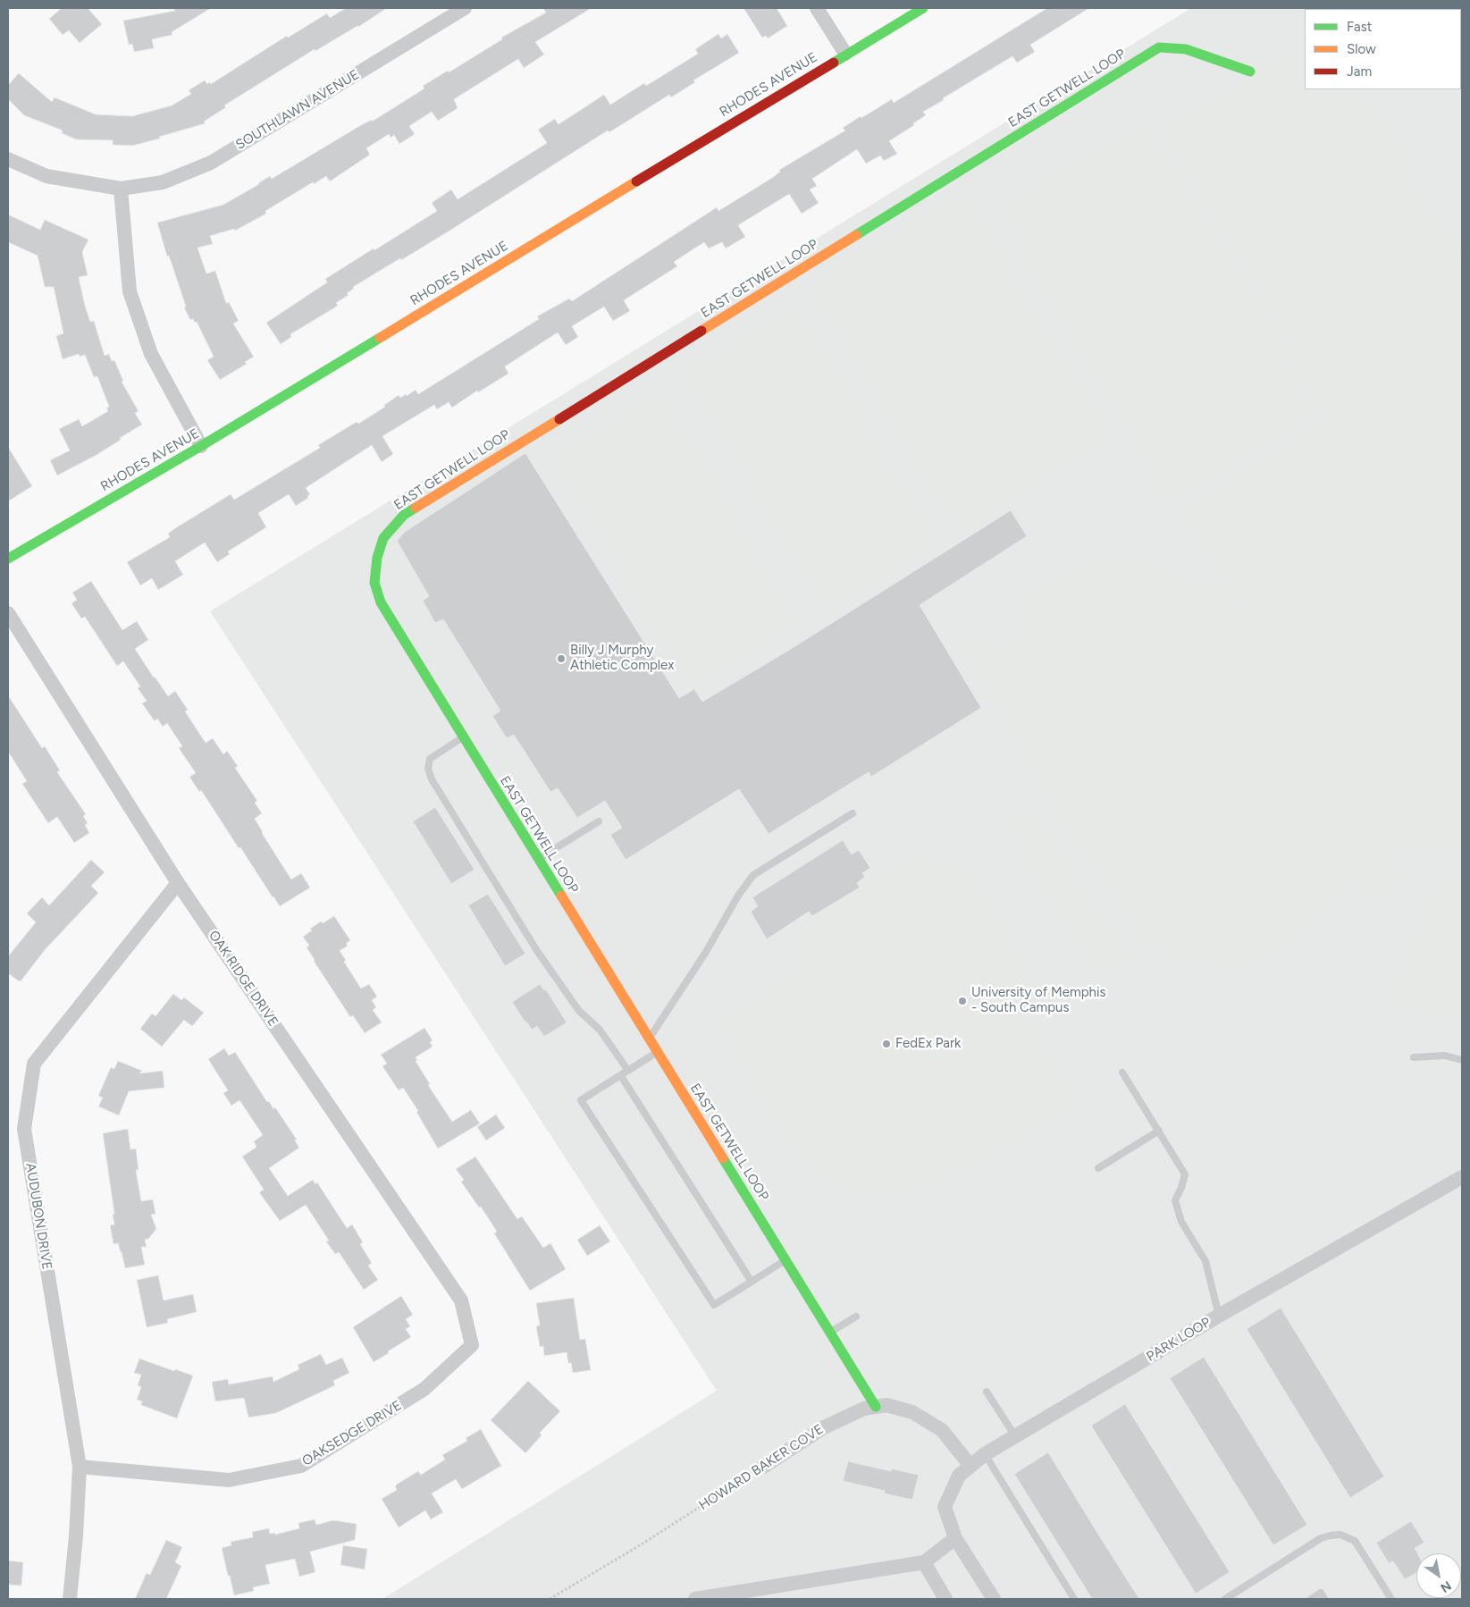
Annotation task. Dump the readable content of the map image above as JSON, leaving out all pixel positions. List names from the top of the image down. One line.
{"streets":{"street":["RHODES AVENUE","EAST GETWELL LOOP","SOUTHLAWN AVENUE","OAK RIDGE DRIVE","AUDUBON DRIVE","PARK LOOP","OAKSEDGE DRIVE","HOWARD BAKER COVE"]},"crossings":[["EAST GETWELL LOOP","HOWARD BAKER COVE"],["OAK RIDGE DRIVE","AUDUBON DRIVE"],["OAK RIDGE DRIVE","OAKSEDGE DRIVE"],["AUDUBON DRIVE","OAKSEDGE DRIVE"],["PARK LOOP","HOWARD BAKER COVE"]],"places":["Billy J Murphy Athletic Complex","University of Memphis - South Campus","FedEx Park"],"legend":["Fast","Slow","Jam"],"north":"bottom right"}
